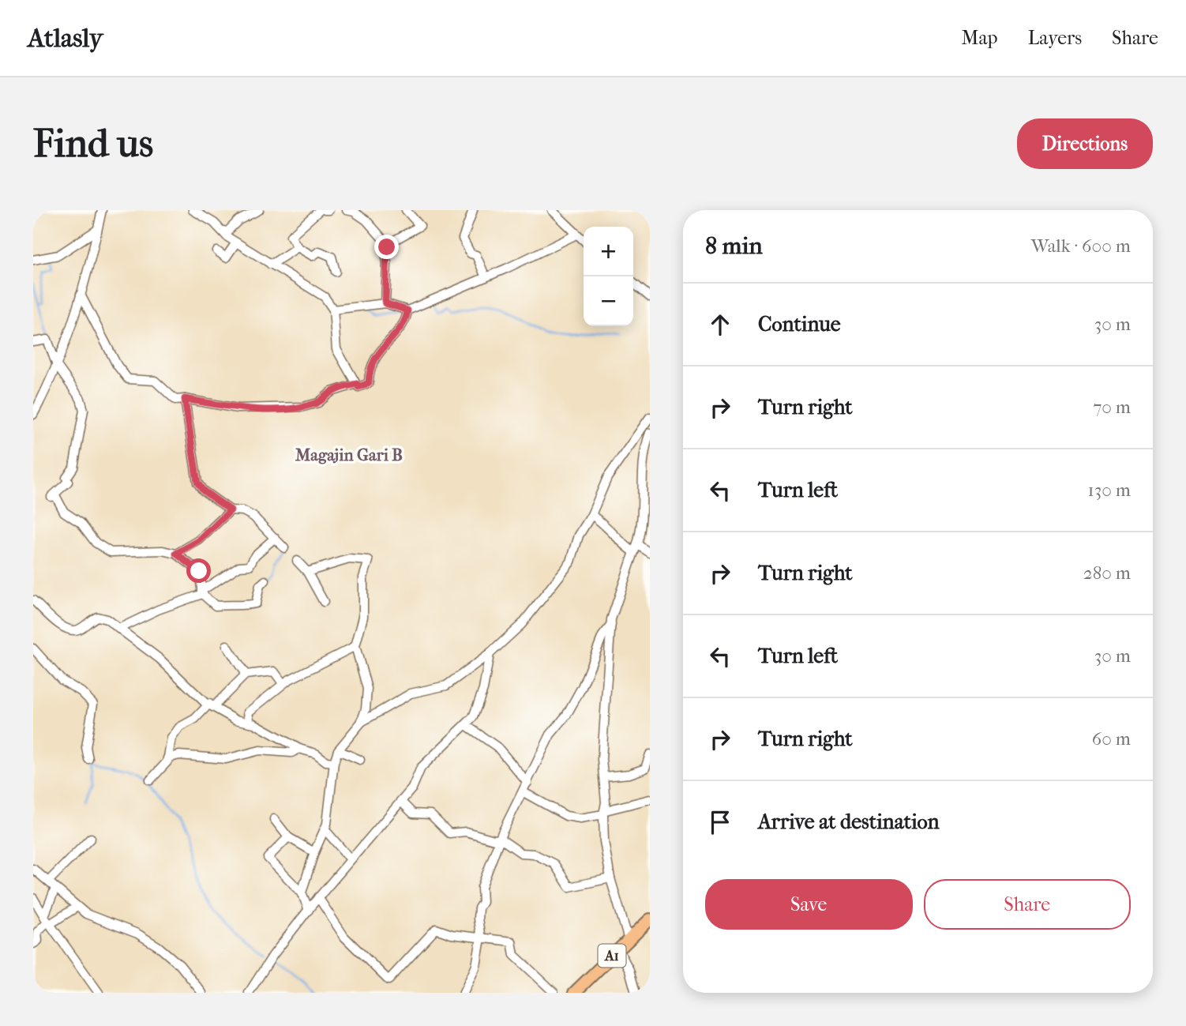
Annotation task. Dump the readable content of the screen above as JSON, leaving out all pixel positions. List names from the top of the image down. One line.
{"streets":{"highway":["A1"]},"districts":["Magajin Gari B"],"page":{"header":"Atlasly","nav":["Map","Layers","Share"],"buttons":["Directions",["Save","Share"]],"title":"Find us","heading":["8 min","Walk · 600 m"],"map_buttons":["+","−"],"list":[["Continue","30 m"],["Turn right","70 m"],["Turn left","130 m"],["Turn right","280 m"],["Turn left","30 m"],["Turn right","60 m"],"Arrive at destination"]}}
